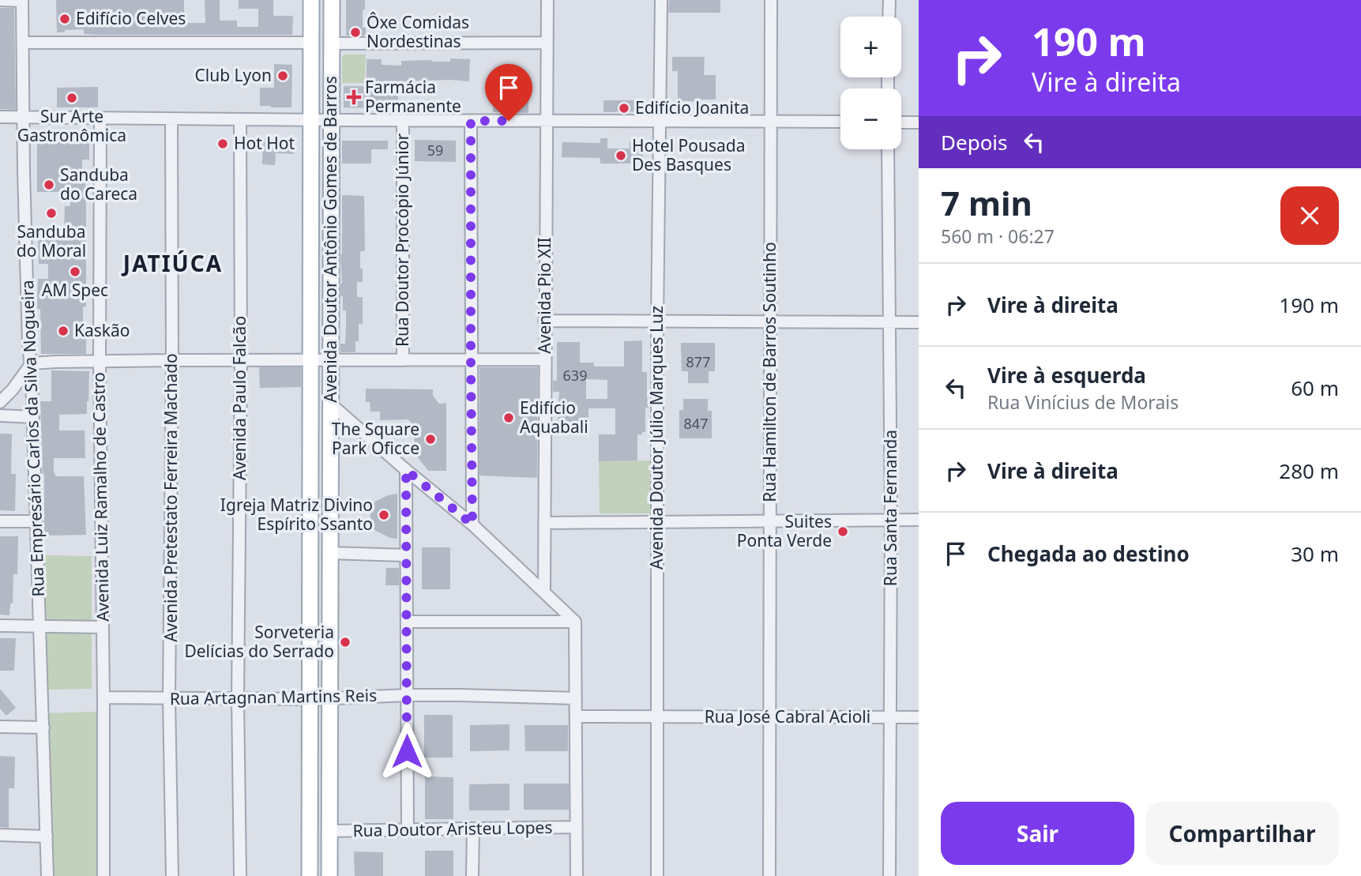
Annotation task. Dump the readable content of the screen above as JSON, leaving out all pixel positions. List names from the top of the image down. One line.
{"streets":{"main road":["Avenida Doutor Antônio Gomes de Barros"],"street":["Rua Doutor Procópio Júnior","Avenida Pio XII","Rua Hamilton de Barros Soutinho","Avenida Paulo Falcão","Avenida Doutor Júlio Marques Luz","Rua Empresário Carlos da Silva Nogueira","Avenida Luiz Ramalho de Castro","Avenida Pretestato Ferreira Machado","Rua Santa Fernanda","Rua Artagnan Martins Reis","Rua José Cabral Acioli","Rua Doutor Aristeu Lopes"]},"crossings":[["Avenida Doutor Antônio Gomes de Barros","Rua Artagnan Martins Reis"],["Avenida Doutor Antônio Gomes de Barros","Rua Doutor Aristeu Lopes"],["Rua Hamilton de Barros Soutinho","Rua José Cabral Acioli"],["Avenida Paulo Falcão","Rua Artagnan Martins Reis"],["Avenida Doutor Júlio Marques Luz","Rua José Cabral Acioli"],["Avenida Luiz Ramalho de Castro","Rua Artagnan Martins Reis"],["Avenida Pretestato Ferreira Machado","Rua Artagnan Martins Reis"],["Rua Santa Fernanda","Rua José Cabral Acioli"]],"districts":["JATIÚCA"],"places":{"other":["Edifício Celves","Ôxe Comidas Nordestinas","Club Lyon","Sur Arte Gastronômica","Edifício Joanita","Hot Hot","Hotel Pousada Des Basques","Sanduba do Careca","Sanduba do Moral","AM Spec","Kaskão","Edifício Aquabali","The Square Park Oficce","Igreja Matriz Divino Espírito Ssanto","Suites Ponta Verde","Sorveteria Delícias do Serrado"],"health":["Farmácia Permanente"]},"house_numbers":["59","877","639","847"],"page":{"turn":["190 m","Vire à direita"],"map_buttons":["+","−"],"then":"Depois","heading":["7 min","560 m · 06:27"],"list":[{"name":"Vire à direita","value":"190 m"},{"name":"Vire à esquerda","note":"Rua Vinícius de Morais","value":"60 m"},{"name":"Vire à direita","value":"280 m"},{"name":"Chegada ao destino","value":"30 m"}],"buttons":["Sair","Compartilhar"]}}
